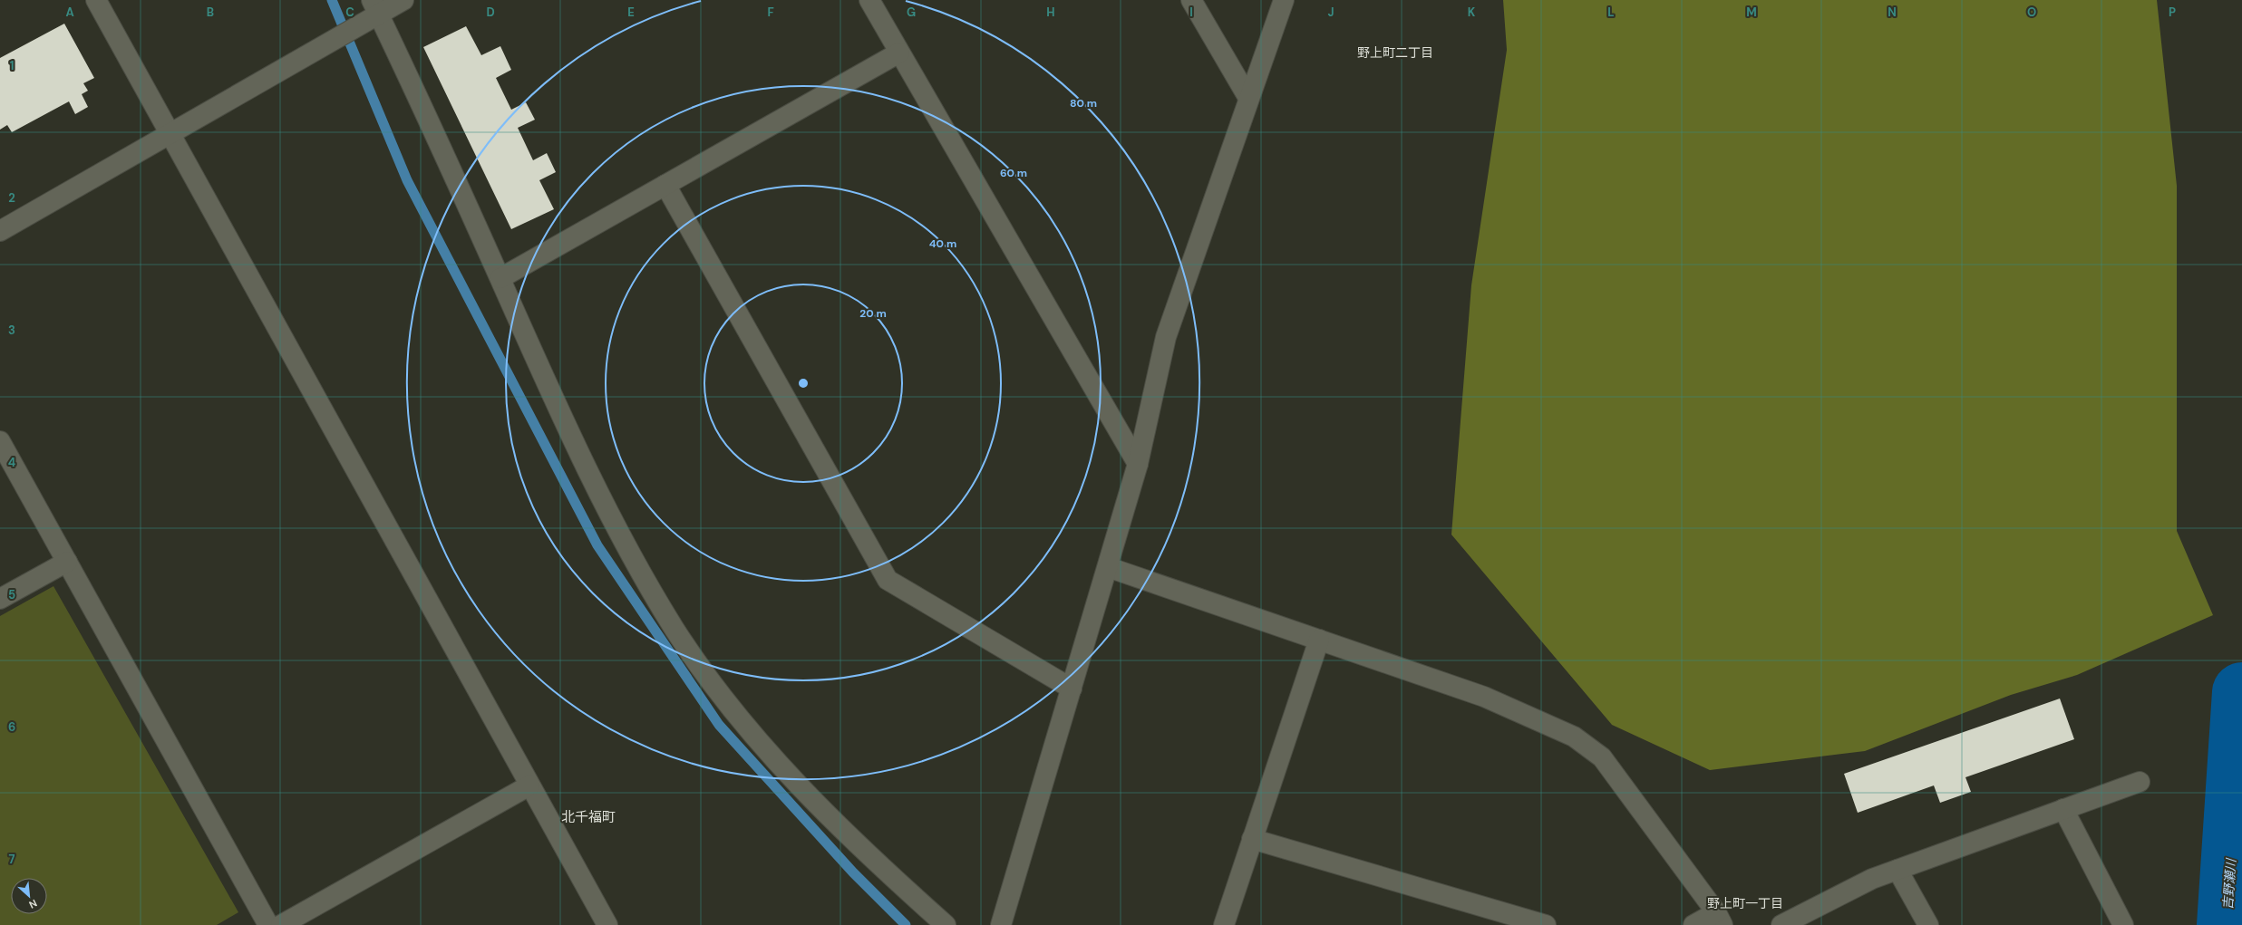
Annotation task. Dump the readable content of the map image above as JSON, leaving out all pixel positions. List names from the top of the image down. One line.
{"districts":["野上町二丁目","北千福町","野上町一丁目"],"water":["吉野瀬川"],"north":"bottom right","grid":{"columns":["A","B","C","D","E","F","G","H","I","J","K","L","M","N","O","P"],"rows":["1","2","3","4","5","6","7"]},"rings":["80 m","60 m","40 m","20 m"]}
